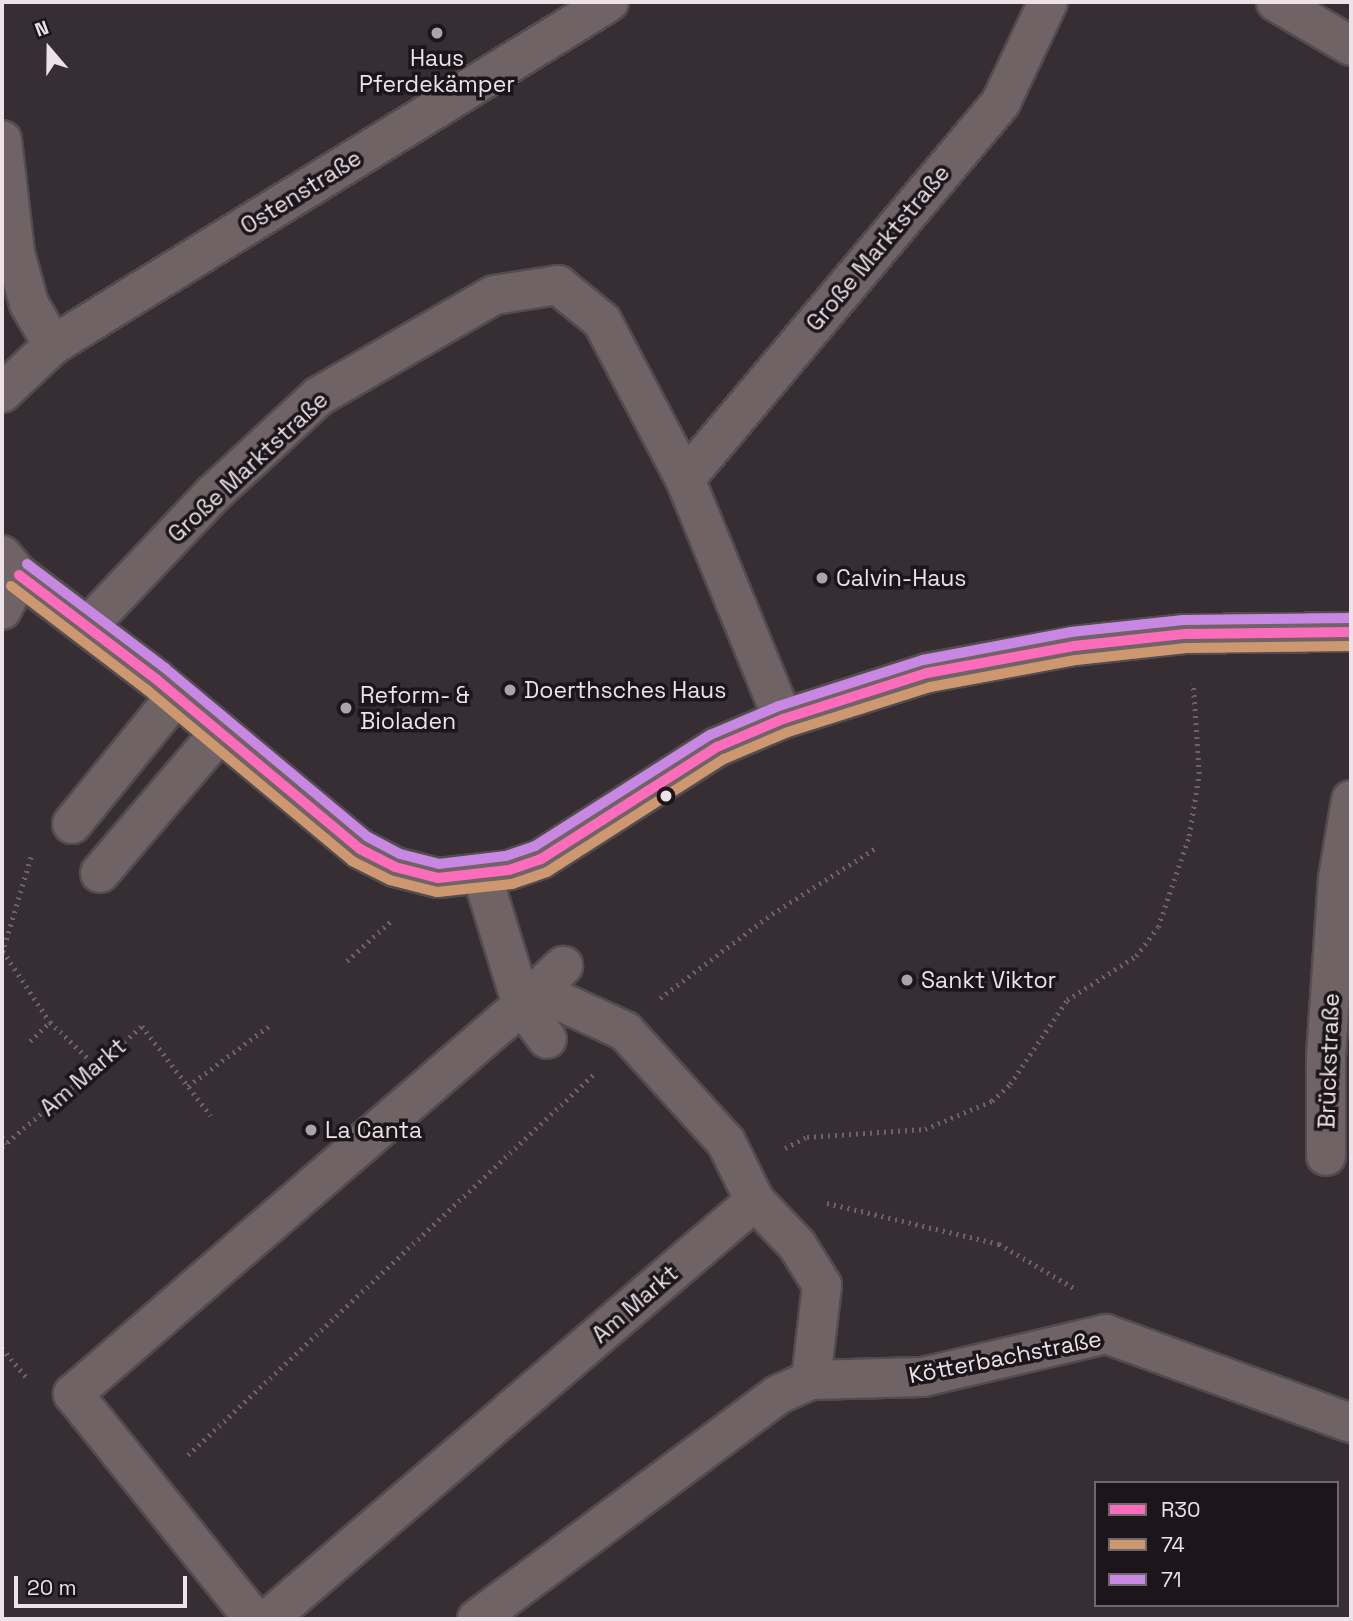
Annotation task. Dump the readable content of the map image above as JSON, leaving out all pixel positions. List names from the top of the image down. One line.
{"streets":{"street":["Ostenstraße","Große Marktstraße","Brückstraße","Am Markt","Kötterbachstraße"]},"places":["Haus Pferdekämper","Calvin-Haus","Doerthsches Haus","Reform- & Bioladen","Sankt Viktor","La Canta"],"lines":["transit line 71","transit line R30","transit line 74"],"legend":["R30","74","71"],"scale_bar":"20 m","north":"top"}
